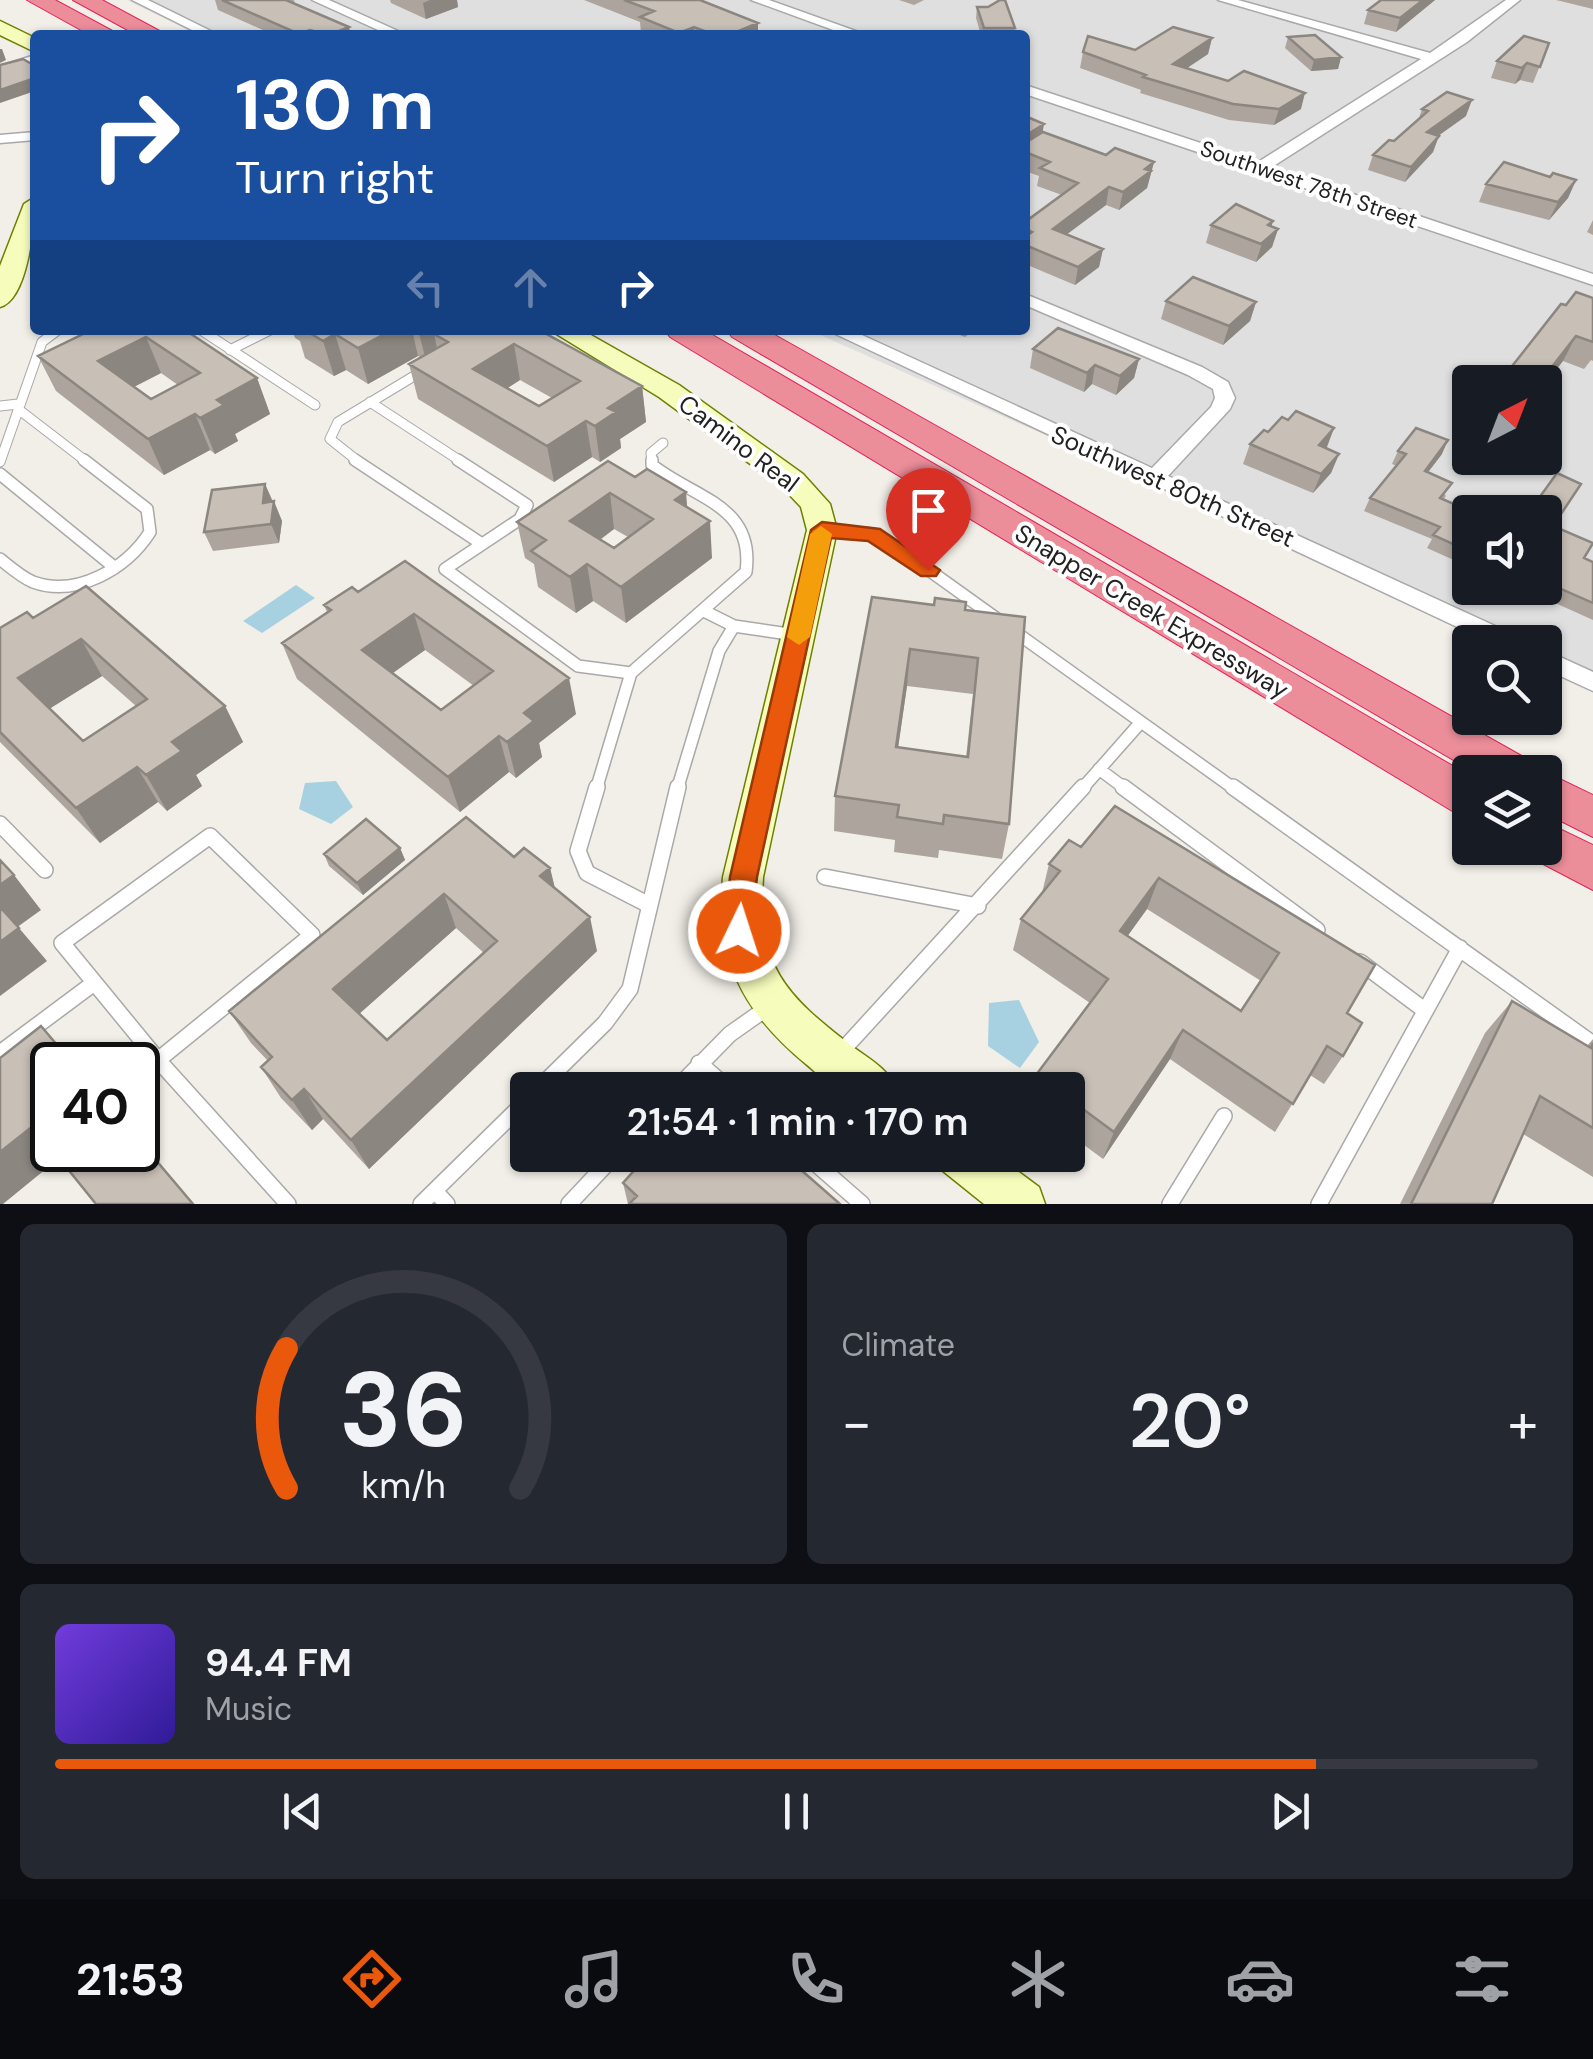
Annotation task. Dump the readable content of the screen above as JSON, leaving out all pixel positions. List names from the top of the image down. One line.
{"streets":{"highway":["Snapper Creek Expressway"],"street":["Southwest 78th Street","Camino Real","Southwest 80th Street"]},"north":"top right","page":{"turn":["130 m","Turn right"],"limit":"40","trip":"21:54 · 1 min · 170 m","tile":"Climate","heat":["−","20°","+"],"song":["94.4 FM","Music"],"tabs":"21:53","gauge":["36","km/h"]}}
